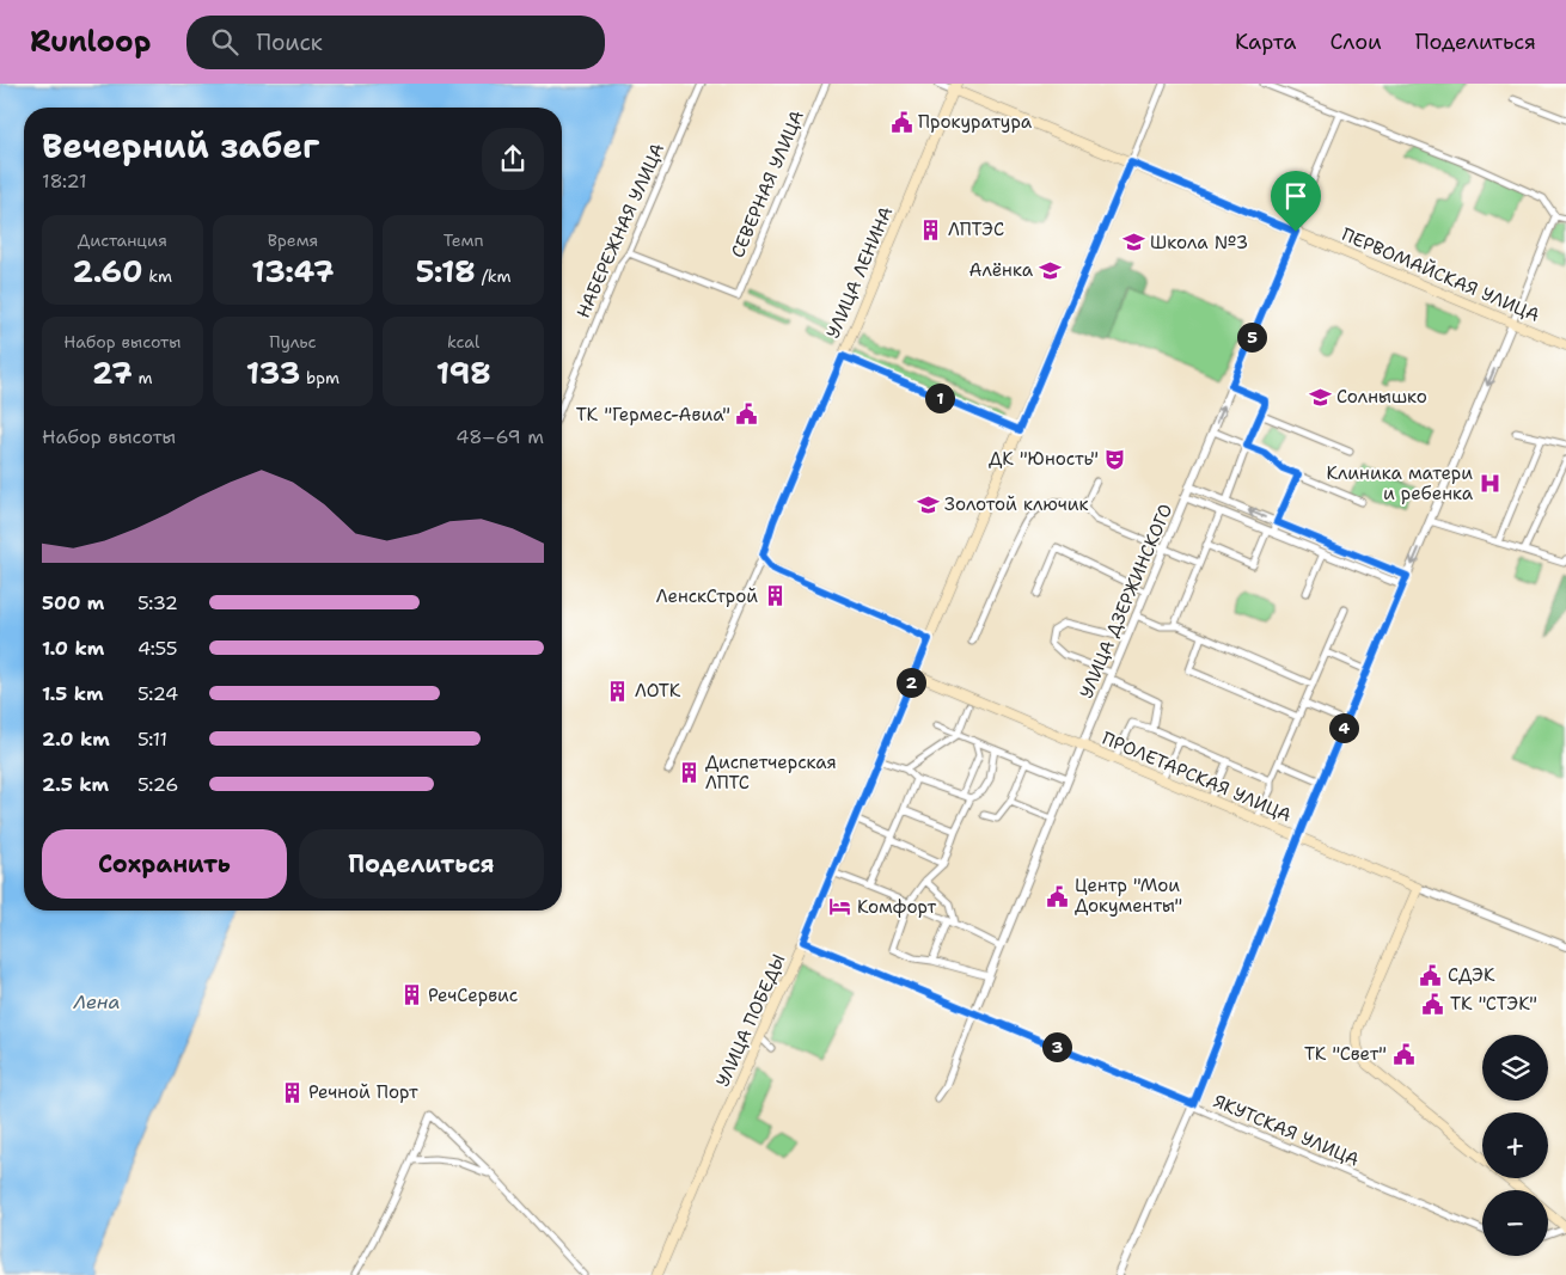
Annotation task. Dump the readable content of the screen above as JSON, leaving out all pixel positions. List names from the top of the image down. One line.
{"streets":{"main road":["УЛИЦА ЛЕНИНА","ПЕРВОМАЙСКАЯ УЛИЦА","ПРОЛЕТАРСКАЯ УЛИЦА","УЛИЦА ПОБЕДЫ"],"street":["СЕВЕРНАЯ УЛИЦА","НАБЕРЕЖНАЯ УЛИЦА","УЛИЦА ДЗЕРЖИНСКОГО","ЯКУТСКАЯ УЛИЦА"]},"crossings":[["СЕВЕРНАЯ УЛИЦА","НАБЕРЕЖНАЯ УЛИЦА"],["УЛИЦА ЛЕНИНА","ПЕРВОМАЙСКАЯ УЛИЦА"],["ПЕРВОМАЙСКАЯ УЛИЦА","УЛИЦА ДЗЕРЖИНСКОГО"],["ПЕРВОМАЙСКАЯ УЛИЦА","УЛИЦА ПОБЕДЫ"],["УЛИЦА ДЗЕРЖИНСКОГО","ПРОЛЕТАРСКАЯ УЛИЦА"],["УЛИЦА ДЗЕРЖИНСКОГО","ЯКУТСКАЯ УЛИЦА"],["ПРОЛЕТАРСКАЯ УЛИЦА","УЛИЦА ПОБЕДЫ"],["УЛИЦА ПОБЕДЫ","ЯКУТСКАЯ УЛИЦА"]],"water":["Лена"],"places":{"public building":["Прокуратура","ТК \"Гермес-Авиа\"","Центр \"Мои Документы\"","СДЭК","ТК \"СТЭК\"","ТК \"Свет\""],"building":["ЛПТЭС","ЛенскСтрой","ЛОТК","Диспетчерская ЛПТС","РечСервис","Речной Порт"],"school or university":["Школа №3","Алёнка","Солнышко","Золотой ключик"],"theatre":["ДК \"Юность\""],"hospital":["Клиника матери и ребенка"],"hotel":["Комфорт"]},"page":{"header":"Runloop","search":"Поиск","nav":["Карта","Слои","Поделиться"],"heading":["Вечерний забег","18:21"],"stats":[["Дистанция","2.60 km"],["Время","13:47"],["Темп","5:18 /km"],["Набор высоты","27 m"],["Пульс","133 bpm"],["kcal","198"]],"pins":["5","1","2","4","3"],"chart":["Набор высоты","48–69 m"],"list":[{"name":"500 m","note":"5:32"},{"name":"1.0 km","note":"4:55"},{"name":"1.5 km","note":"5:24"},{"name":"2.0 km","note":"5:11"},{"name":"2.5 km","note":"5:26"}],"buttons":["Сохранить","Поделиться"],"map_buttons":["+","−"]}}
